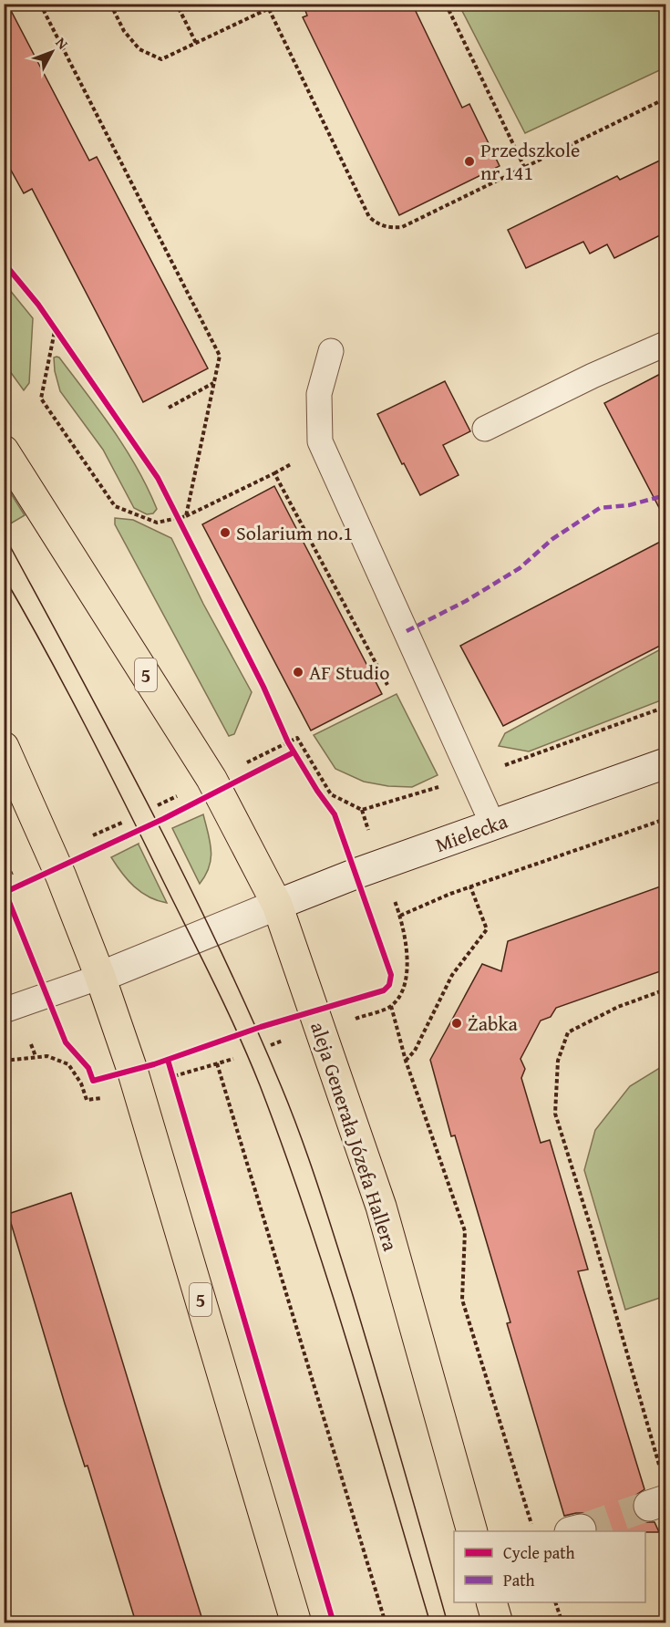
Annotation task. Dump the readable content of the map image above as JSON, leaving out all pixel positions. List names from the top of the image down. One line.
{"streets":{"main road":["5","aleja Generała Józefa Hallera"],"street":["Mielecka"]},"crossings":[["5","Mielecka"],["Mielecka","aleja Generała Józefa Hallera"]],"places":["Przedszkole nr 141","Solarium no.1","AF Studio","Żabka"],"legend":["Cycle path","Path"],"north":"top right"}
